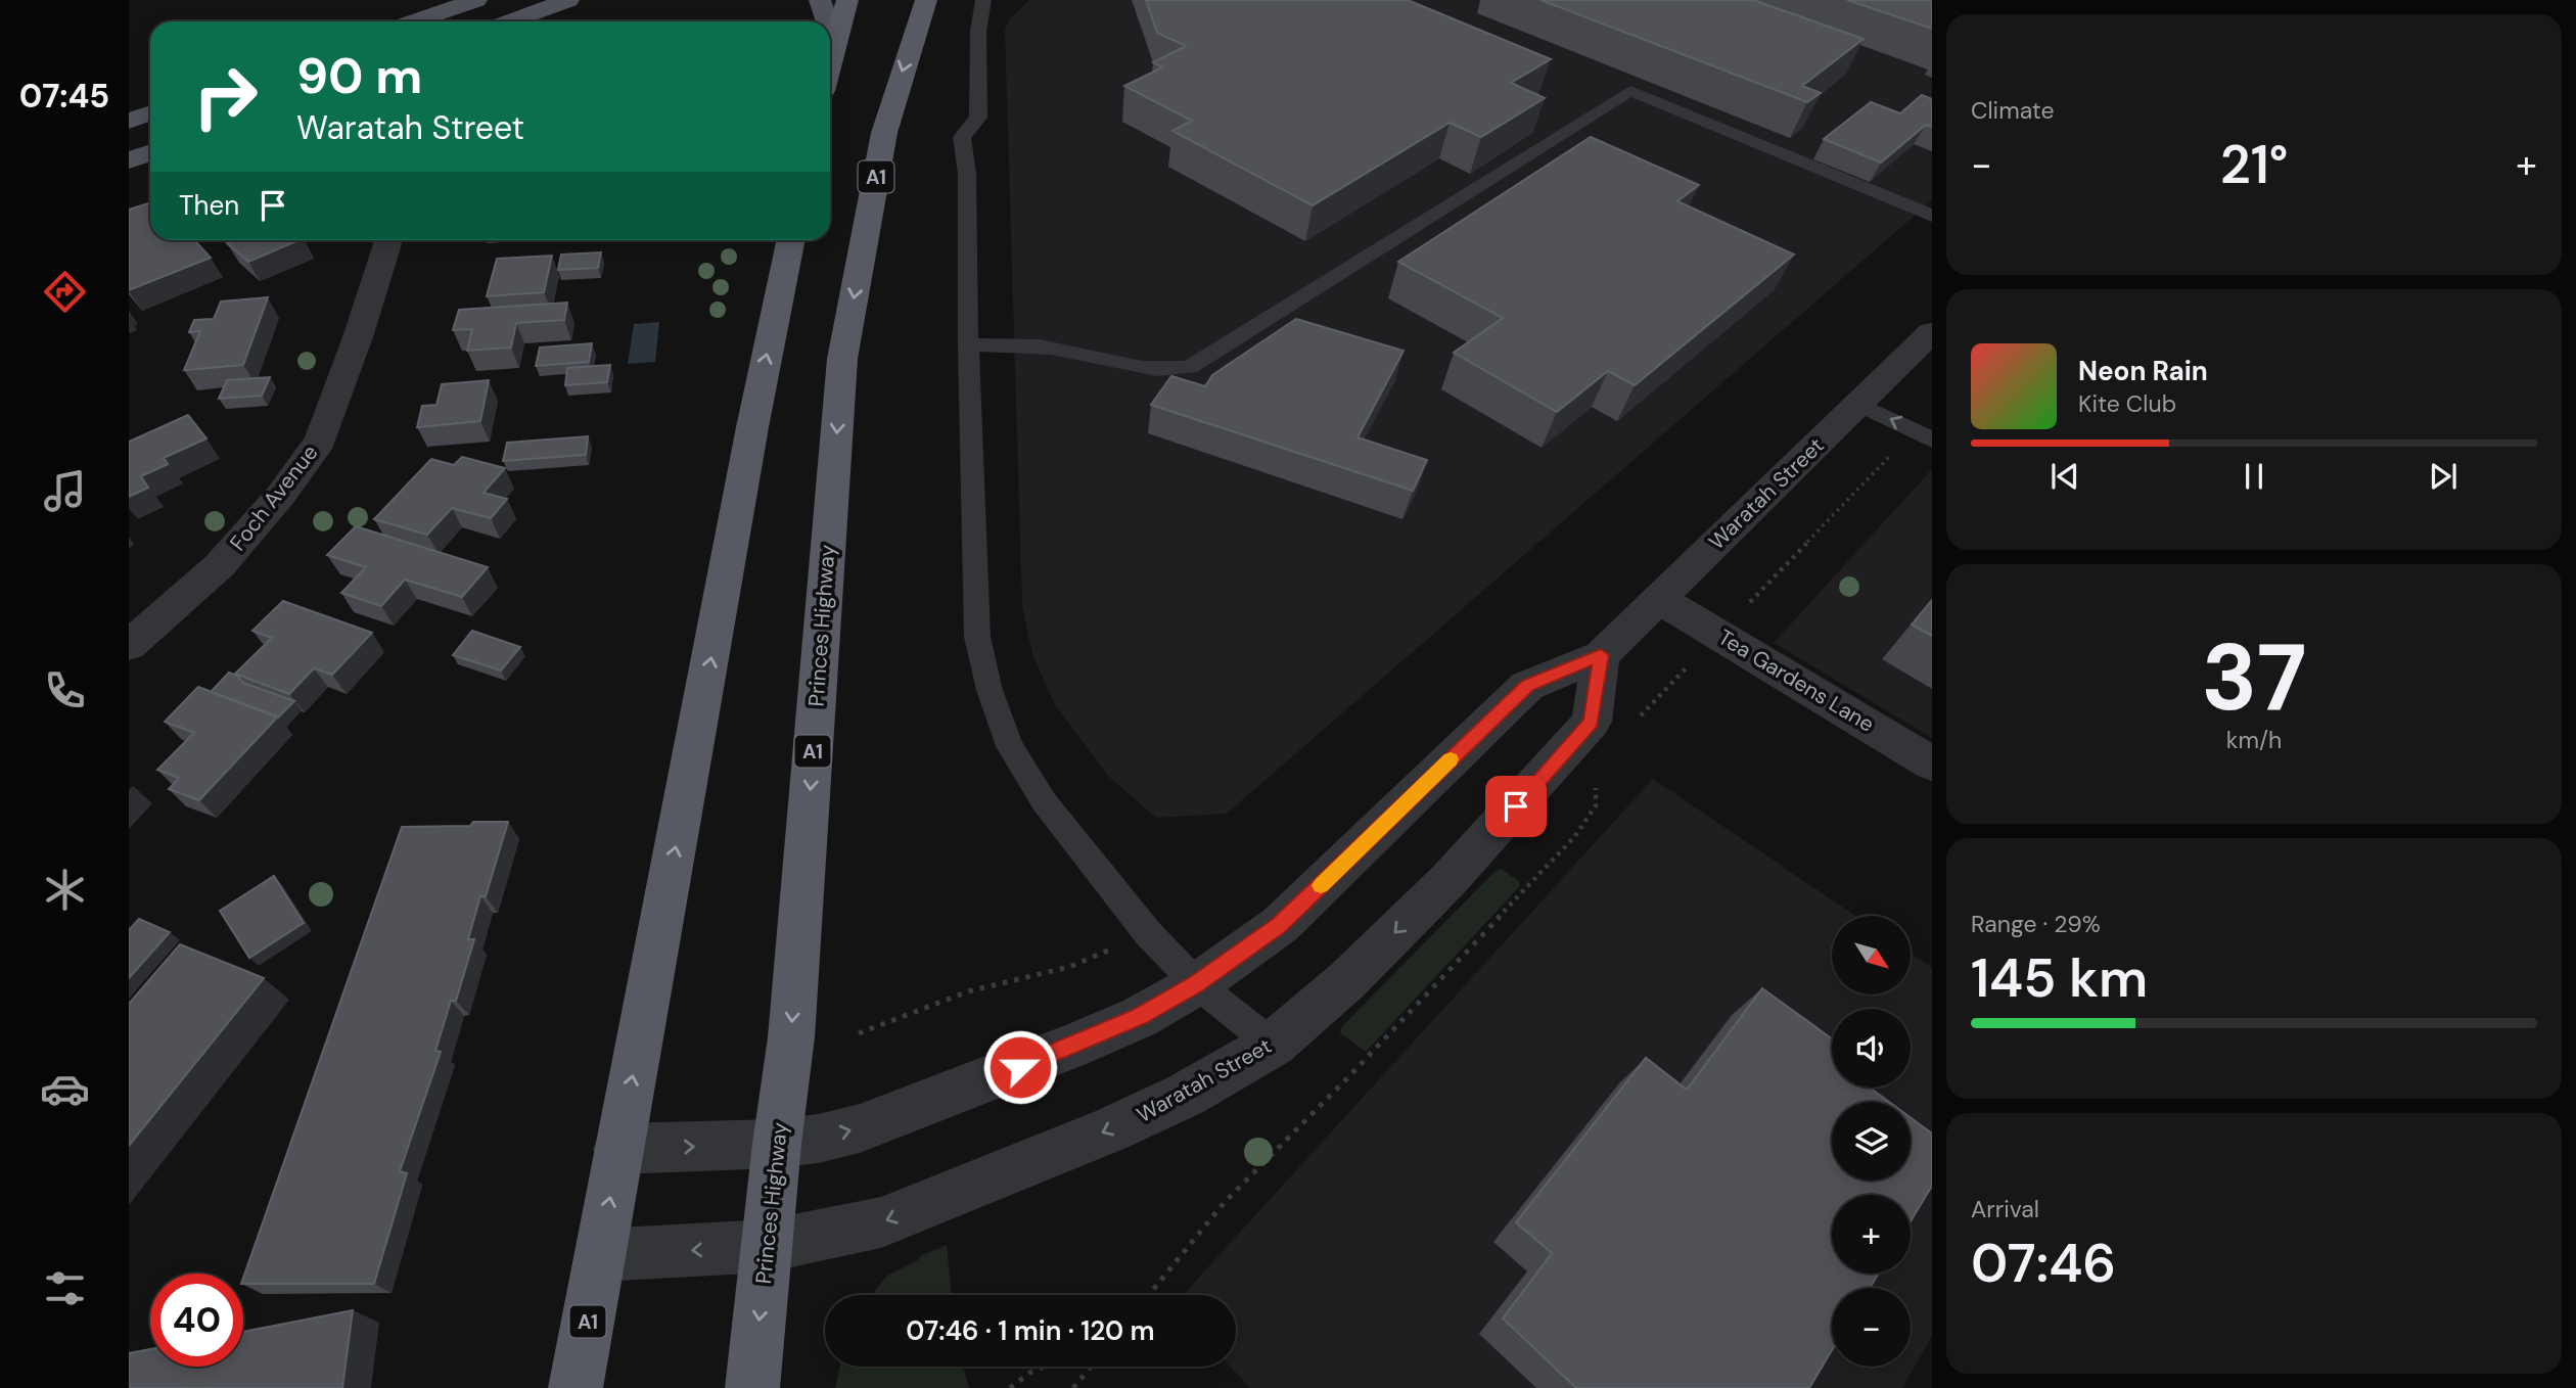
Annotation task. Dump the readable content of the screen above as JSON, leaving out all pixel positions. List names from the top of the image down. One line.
{"streets":{"highway":["A1","Princes Highway"],"street":["Waratah Street","Foch Avenue","Tea Gardens Lane"]},"crossings":[["A1","Waratah Street"],["Waratah Street","Princes Highway"],["Waratah Street","Tea Gardens Lane"]],"north":"bottom right","page":{"tabs":"07:45","tile":["Climate",["37","km/h"],["Range · 29%","145 km"],["Arrival","07:46"]],"turn":["90 m","Waratah Street"],"heat":["−","21°","+"],"then":"Then","song":["Neon Rain","Kite Club"],"map_buttons":["+","−"],"limit":"40","trip":"07:46 · 1 min · 120 m"}}
